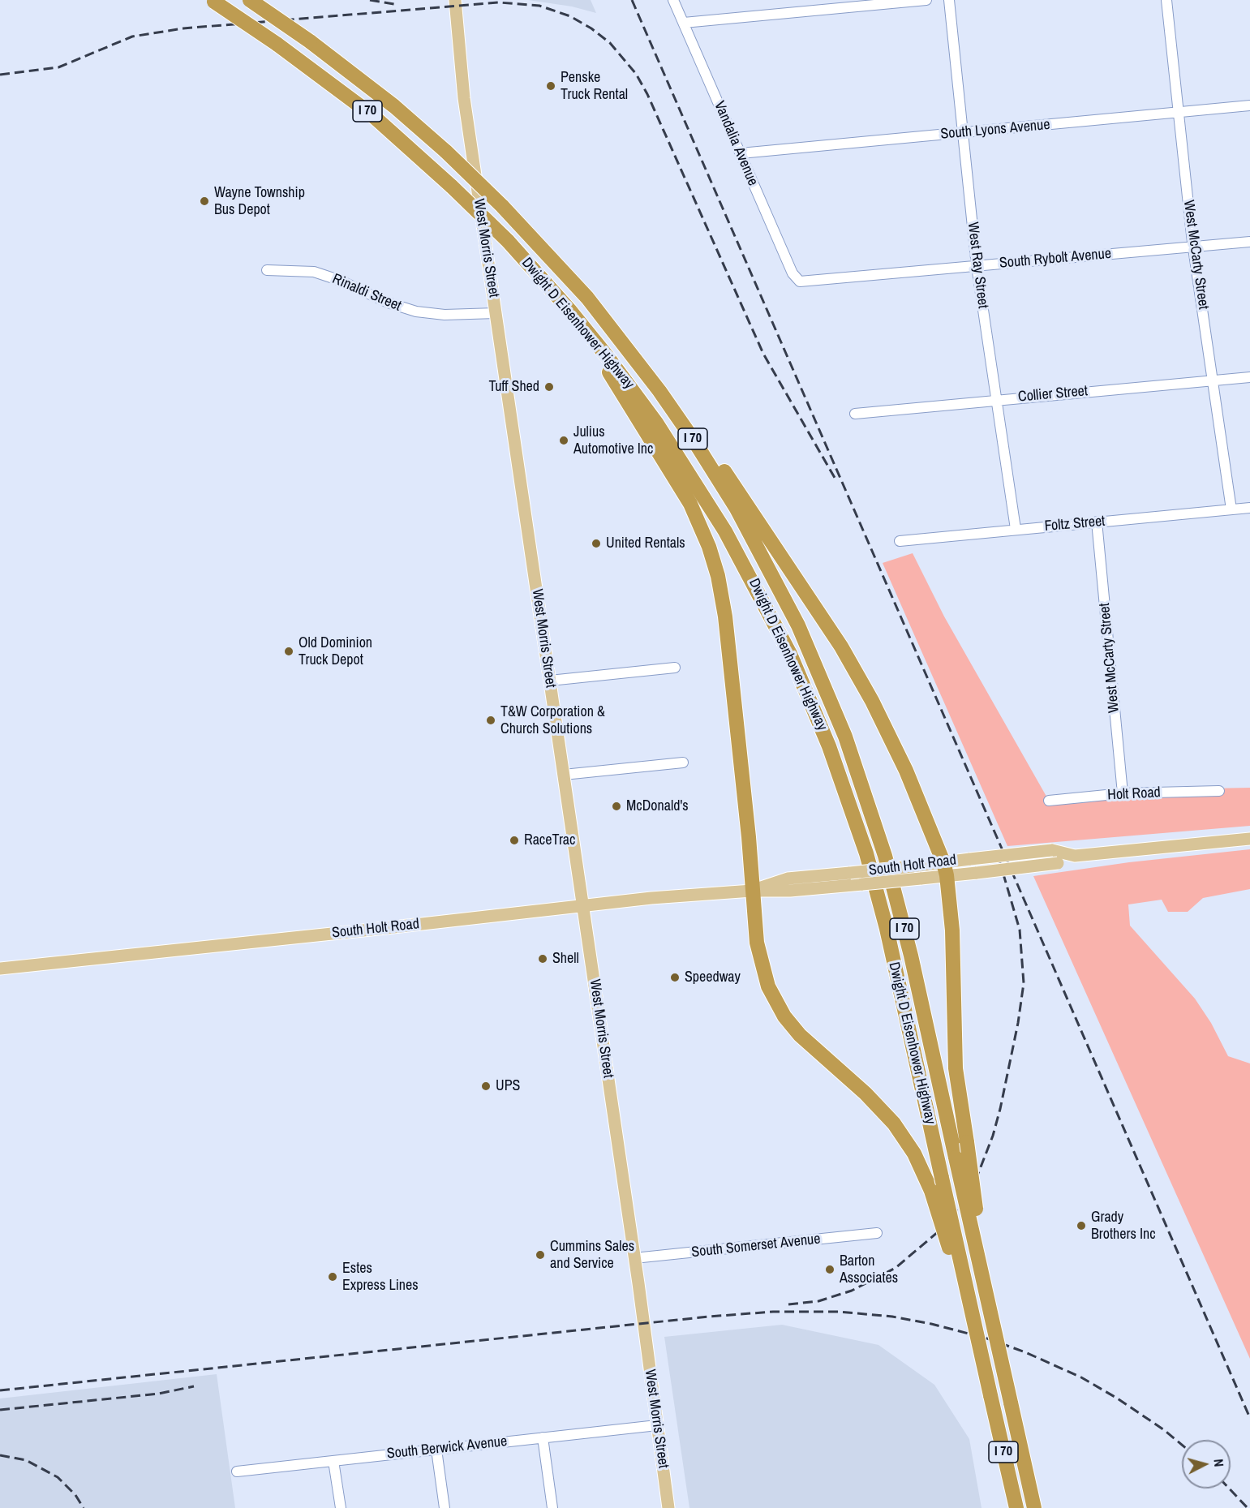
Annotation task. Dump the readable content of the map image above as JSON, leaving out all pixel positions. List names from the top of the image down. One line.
{"streets":{"highway":["I 70","Dwight D Eisenhower Highway"],"main road":["West Morris Street","South Holt Road"],"street":["South Lyons Avenue","Vandalia Avenue","West McCarty Street","South Rybolt Avenue","West Ray Street","Rinaldi Street","Collier Street","Foltz Street","Holt Road","South Somerset Avenue","South Berwick Avenue"]},"crossings":[["South Lyons Avenue","Vandalia Avenue"],["South Lyons Avenue","West McCarty Street"],["South Lyons Avenue","West Ray Street"],["Vandalia Avenue","South Rybolt Avenue"],["West Morris Street","Rinaldi Street"],["West Morris Street","South Holt Road"],["West Morris Street","South Somerset Avenue"],["West Morris Street","South Berwick Avenue"],["West McCarty Street","South Rybolt Avenue"],["West McCarty Street","Collier Street"],["West McCarty Street","Foltz Street"],["West McCarty Street","Holt Road"],["South Rybolt Avenue","West Ray Street"],["West Ray Street","Collier Street"],["West Ray Street","Foltz Street"]],"places":["Penske Truck Rental","Wayne Township Bus Depot","Tuff Shed","Julius Automotive Inc","United Rentals","Old Dominion Truck Depot","T&W Corporation & Church Solutions","McDonald's","RaceTrac","Shell","Speedway","UPS","Grady Brothers Inc","Cummins Sales and Service","Barton Associates","Estes Express Lines"],"north":"right"}
